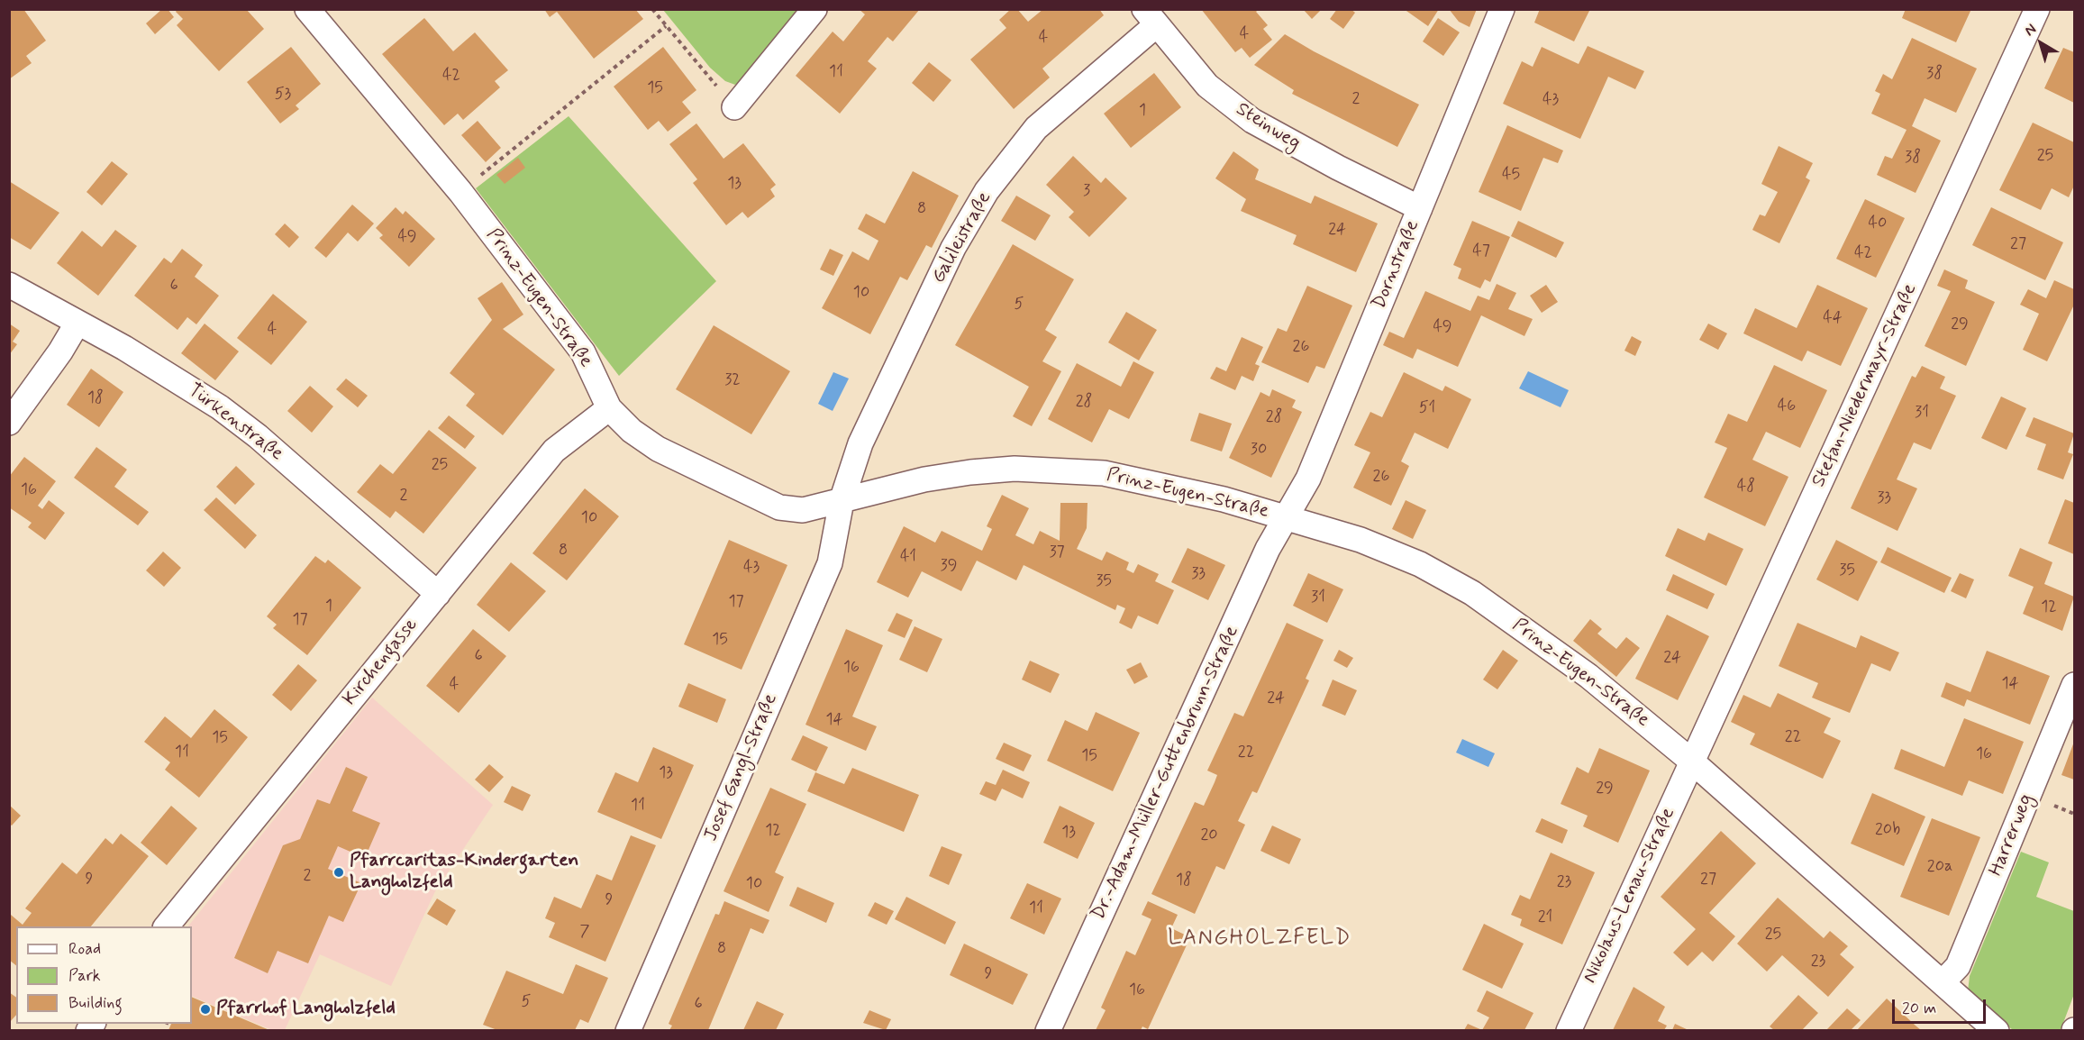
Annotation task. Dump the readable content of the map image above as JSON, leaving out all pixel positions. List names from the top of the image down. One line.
{"streets":{"street":["Steinweg","Galileistraße","Dornstraße","Prinz-Eugen-Straße","Stefan-Niedermayr-Straße","Türkenstraße","Kirchengasse","Josef Gangl-Straße","Dr.-Adam-Müller-Guttenbrunn-Straße","Harrerweg","Nikolaus-Lenau-Straße"]},"crossings":[["Steinweg","Galileistraße"],["Steinweg","Dornstraße"],["Galileistraße","Prinz-Eugen-Straße"],["Galileistraße","Josef Gangl-Straße"],["Dornstraße","Prinz-Eugen-Straße"],["Dornstraße","Dr.-Adam-Müller-Guttenbrunn-Straße"],["Prinz-Eugen-Straße","Stefan-Niedermayr-Straße"],["Prinz-Eugen-Straße","Kirchengasse"],["Prinz-Eugen-Straße","Josef Gangl-Straße"],["Prinz-Eugen-Straße","Dr.-Adam-Müller-Guttenbrunn-Straße"],["Prinz-Eugen-Straße","Harrerweg"],["Prinz-Eugen-Straße","Nikolaus-Lenau-Straße"],["Stefan-Niedermayr-Straße","Nikolaus-Lenau-Straße"],["Türkenstraße","Kirchengasse"]],"districts":["LANGHOLZFELD"],"places":["Pfarrcaritas-Kindergarten Langholzfeld","Pfarrhof Langholzfeld"],"house_numbers":["4","4","11","38","42","15","53","2","43","1","25","38","45","13","3","8","40","24","49","27","47","42","6","10","5","44","29","49","4","26","32","18","28","46","51","31","28","30","25","26","48","16","2","33","10","8","37","41","39","43","35","33","35","31","17","1","12","17","15","6","24","16","14","4","24","14","22","15","11","22","16","15","13","29","11","20b","12","13","20","20a","2","9","27","18","23","10","9","11","21","7","25","8","23","9","16","5","6"],"legend":["Road","Park","Building"],"scale_bar":"20 m","north":"top left"}
